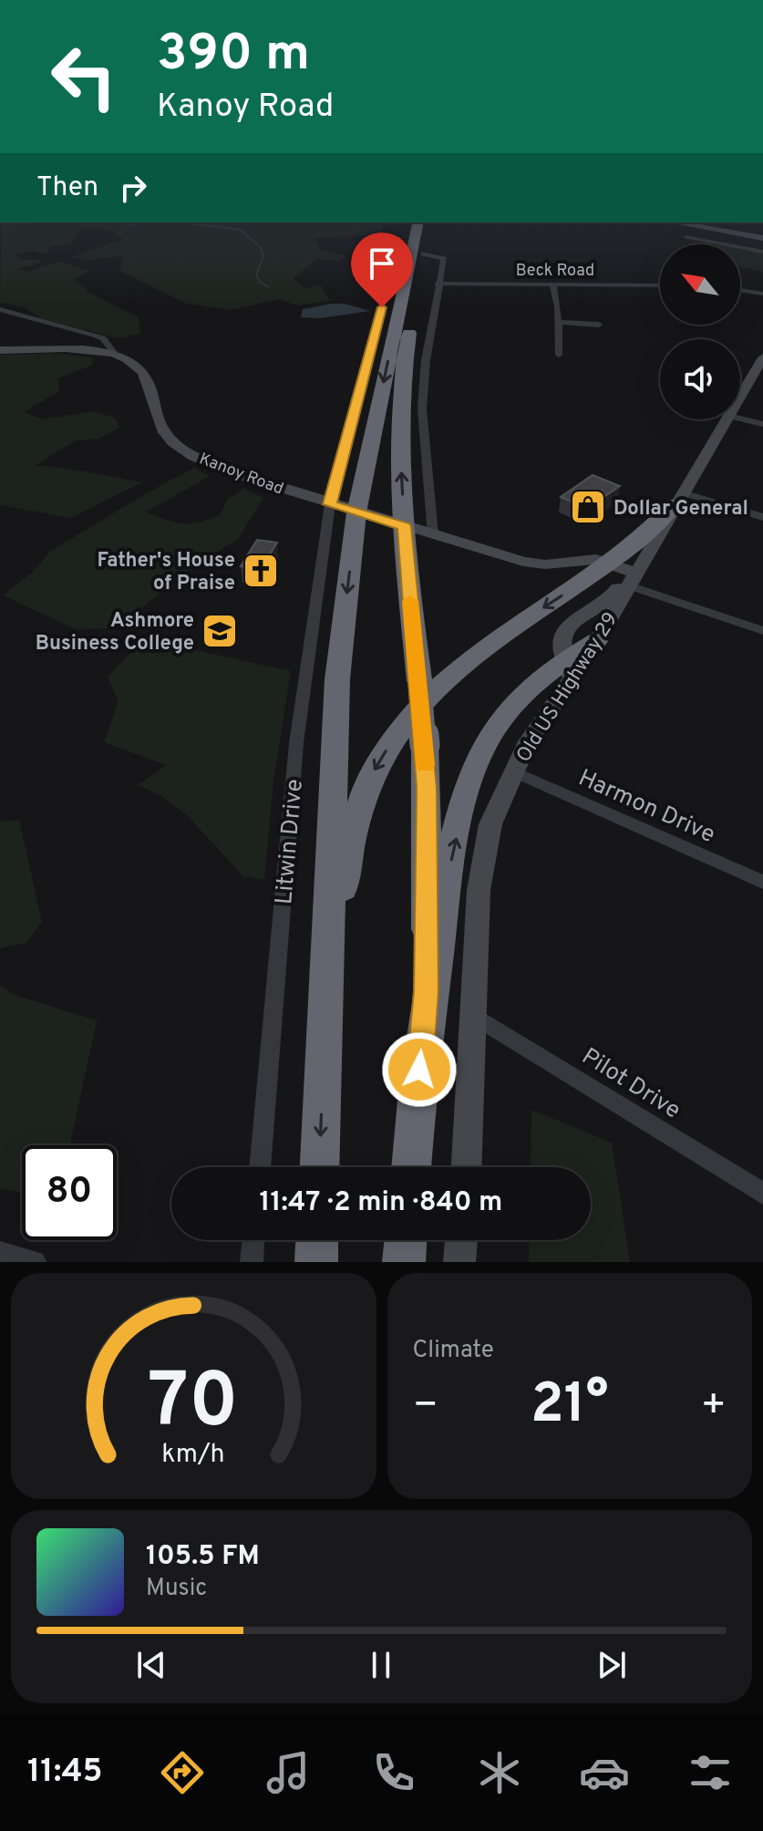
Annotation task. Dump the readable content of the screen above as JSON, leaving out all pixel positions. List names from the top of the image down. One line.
{"streets":{"street":["Beck Road","Kanoy Road","Old US Highway 29","Harmon Drive","Litwin Drive","Pilot Drive"]},"crossings":[["Kanoy Road","Old US Highway 29"],["Kanoy Road","Litwin Drive"],["Old US Highway 29","Harmon Drive"],["Old US Highway 29","Pilot Drive"]],"places":{"shop":["Dollar General"],"church":["Father's House of Praise"],"school or university":["Ashmore Business College"]},"north":"top left","page":{"turn":["390 m","Kanoy Road"],"then":"Then","limit":"80","trip":"11:47 · 2 min · 840 m","tile":"Climate","heat":["−","21°","+"],"song":["105.5 FM","Music"],"tabs":"11:45","gauge":["70","km/h"]}}
